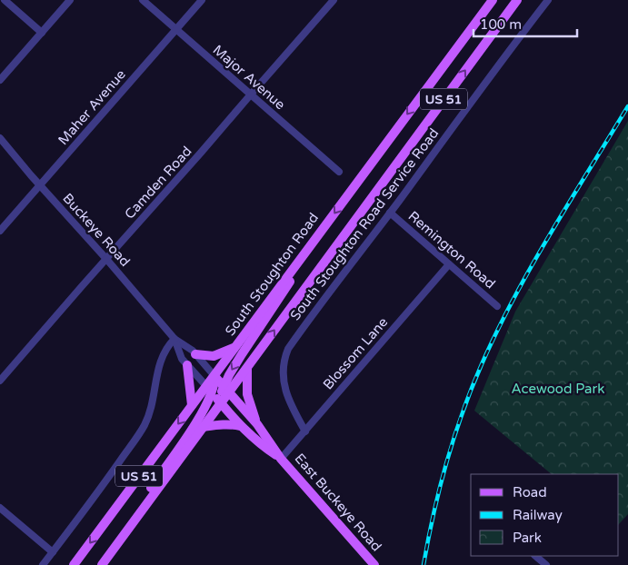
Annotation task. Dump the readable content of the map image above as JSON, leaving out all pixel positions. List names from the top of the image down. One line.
{"streets":{"main road":["US 51","South Stoughton Road","East Buckeye Road"],"street":["Major Avenue","Maher Avenue","Camden Road","South Stoughton Road Service Road","Buckeye Road","Remington Road","Blossom Lane"]},"crossings":[["Major Avenue","Maher Avenue"],["Major Avenue","Camden Road"],["US 51","East Buckeye Road"],["Maher Avenue","Buckeye Road"],["Camden Road","Buckeye Road"],["South Stoughton Road Service Road","Remington Road"],["South Stoughton Road Service Road","Blossom Lane"],["Buckeye Road","South Stoughton Road"],["Buckeye Road","East Buckeye Road"],["Remington Road","Blossom Lane"],["South Stoughton Road","East Buckeye Road"],["Blossom Lane","East Buckeye Road"]],"parks":["Acewood Park"],"legend":["Road","Railway","Park"],"scale_bar":"100 m"}
